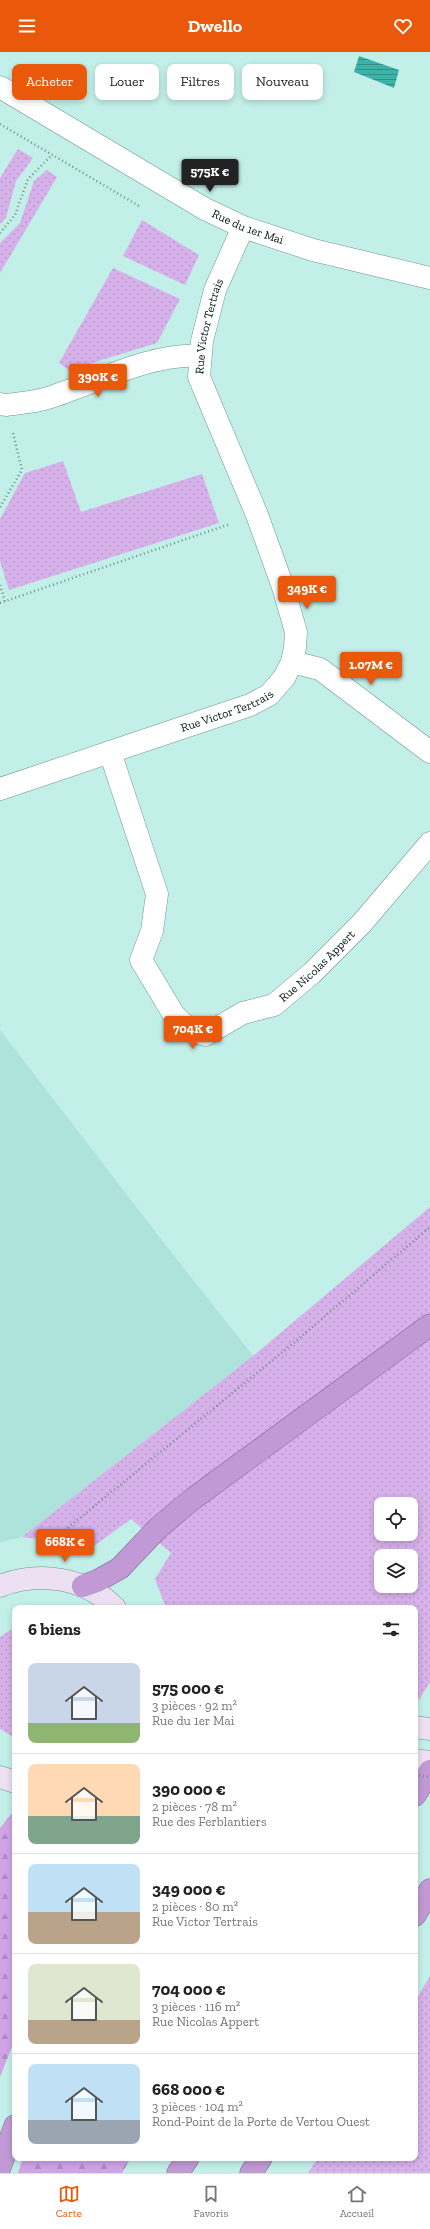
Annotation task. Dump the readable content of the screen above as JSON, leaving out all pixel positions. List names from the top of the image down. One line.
{"streets":{"street":["Rue du 1er Mai","Rue Victor Tertrais","Rue Nicolas Appert"]},"crossings":[["Rue du 1er Mai","Rue Victor Tertrais"],["Rue Victor Tertrais","Rue Nicolas Appert"]],"page":{"header":"Dwello","chip":["Acheter","Louer","Filtres","Nouveau"],"price":["575K €","390K €","349K €","1.07M €","704K €","668K €"],"heading":"6 biens","list":[{"name":"575 000 €","note":"3 pièces · 92 m² · Rue du 1er Mai"},{"name":"390 000 €","note":"2 pièces · 78 m² · Rue des Ferblantiers"},{"name":"349 000 €","note":"2 pièces · 80 m² · Rue Victor Tertrais"},{"name":"704 000 €","note":"3 pièces · 116 m² · Rue Nicolas Appert"},{"name":"668 000 €","note":"3 pièces · 104 m² · Rond-Point de la Porte de Vertou Ouest"}],"tabs":["Carte","Favoris","Accueil"]}}
